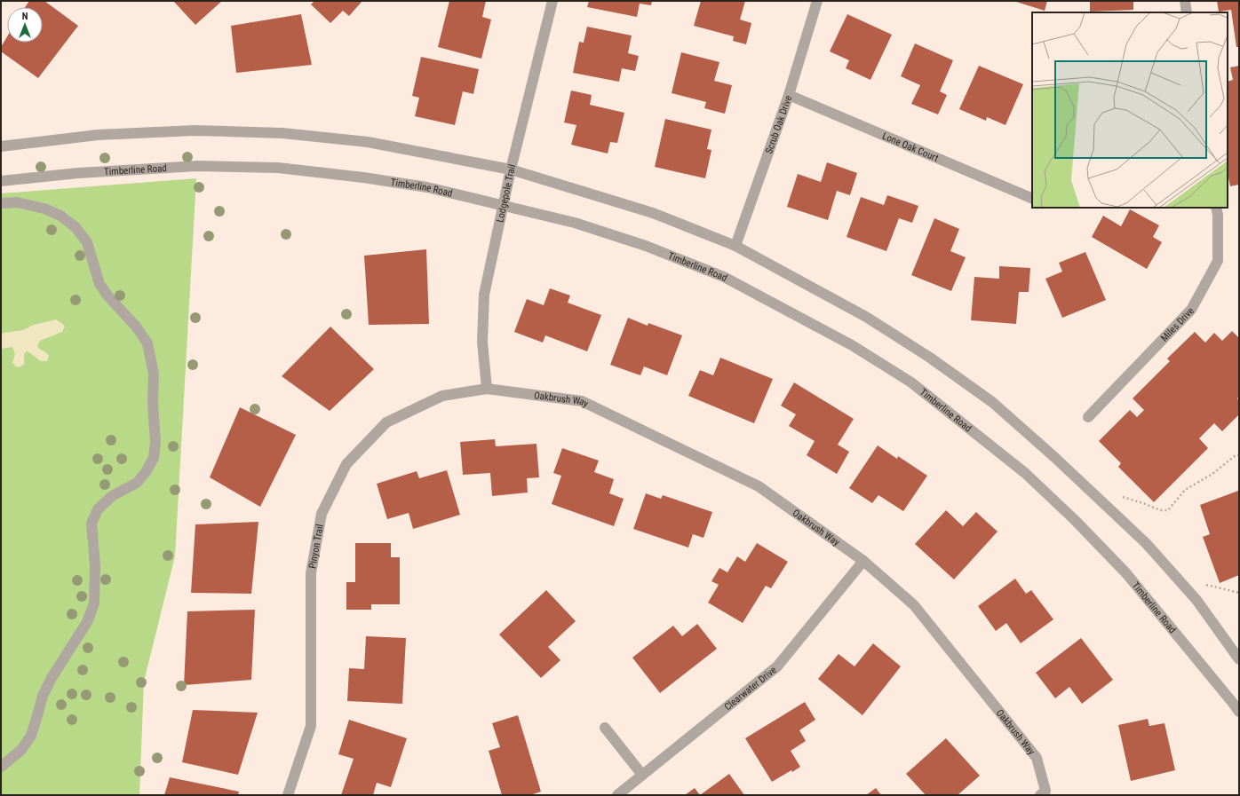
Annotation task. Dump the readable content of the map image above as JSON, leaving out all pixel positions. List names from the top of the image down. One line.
{"streets":{"street":["Scrub Oak Drive","Lone Oak Court","Timberline Road","Lodgepole Trail","Miles Drive","Oakbrush Way","Pinyon Trail","Clearwater Drive"]},"crossings":[["Scrub Oak Drive","Lone Oak Court"],["Timberline Road","Lodgepole Trail"],["Lodgepole Trail","Oakbrush Way"],["Lodgepole Trail","Pinyon Trail"],["Oakbrush Way","Pinyon Trail"],["Oakbrush Way","Clearwater Drive"]],"north":"top"}
